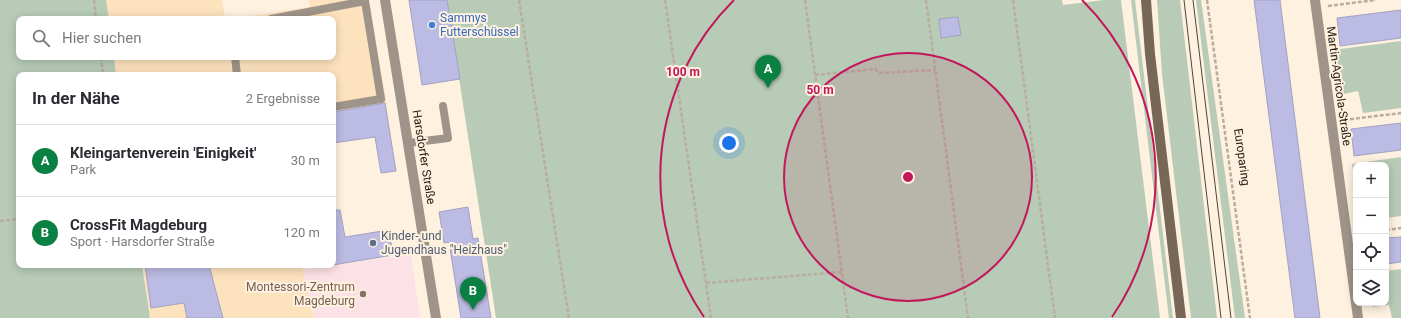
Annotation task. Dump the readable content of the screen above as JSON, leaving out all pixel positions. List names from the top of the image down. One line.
{"streets":{"street":["Martin-Agricola-Straße","Harsdorfer Straße"],"path":["Europaring"]},"places":["Sammys Futterschüssel","Kinder- und Jugendhaus \"Heizhaus\"","Montessori-Zentrum Magdeburg"],"page":{"search":"Hier suchen","pins":["A","B"],"heading":["In der Nähe","2 Ergebnisse"],"list":[{"mark":"A","name":"Kleingartenverein 'Einigkeit'","note":"Park","value":"30 m"},{"mark":"B","name":"CrossFit Magdeburg","note":"Sport · Harsdorfer Straße","value":"120 m"}],"map_buttons":["+","−"]},"rings":["100 m","50 m"]}
